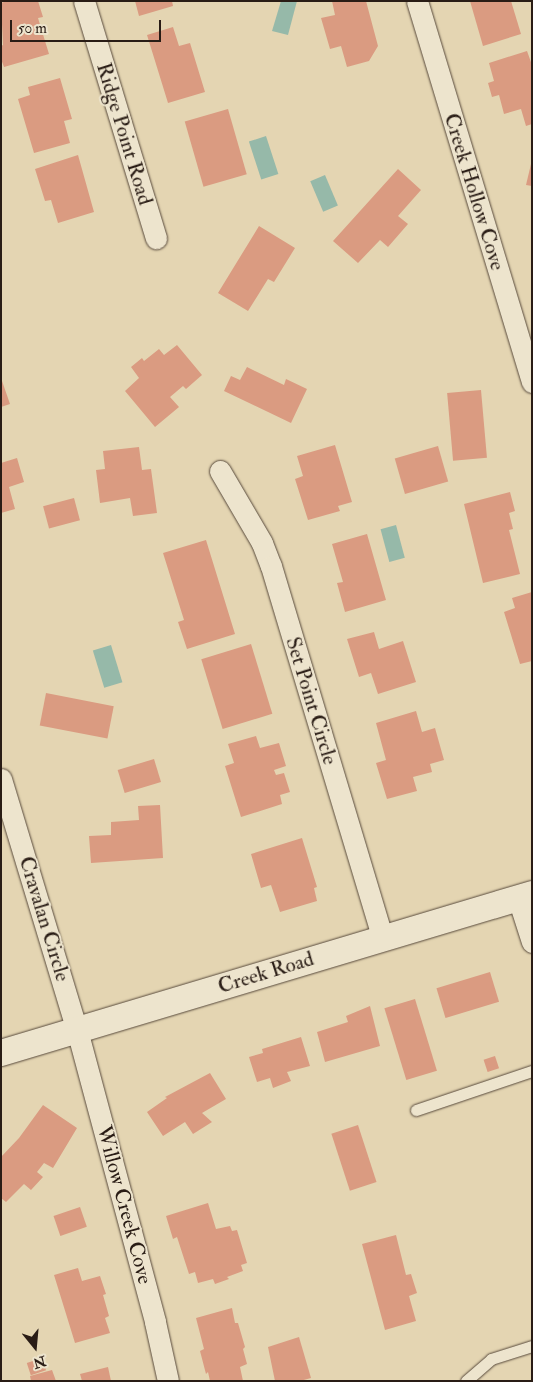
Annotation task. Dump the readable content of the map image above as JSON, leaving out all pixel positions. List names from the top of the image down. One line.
{"streets":{"street":["Ridge Point Road","Creek Hollow Cove","Set Point Circle","Cravalan Circle","Creek Road","Willow Creek Cove"]},"crossings":[["Set Point Circle","Creek Road"],["Cravalan Circle","Creek Road"],["Cravalan Circle","Willow Creek Cove"],["Creek Road","Willow Creek Cove"]],"scale_bar":"50 m","north":"bottom"}
